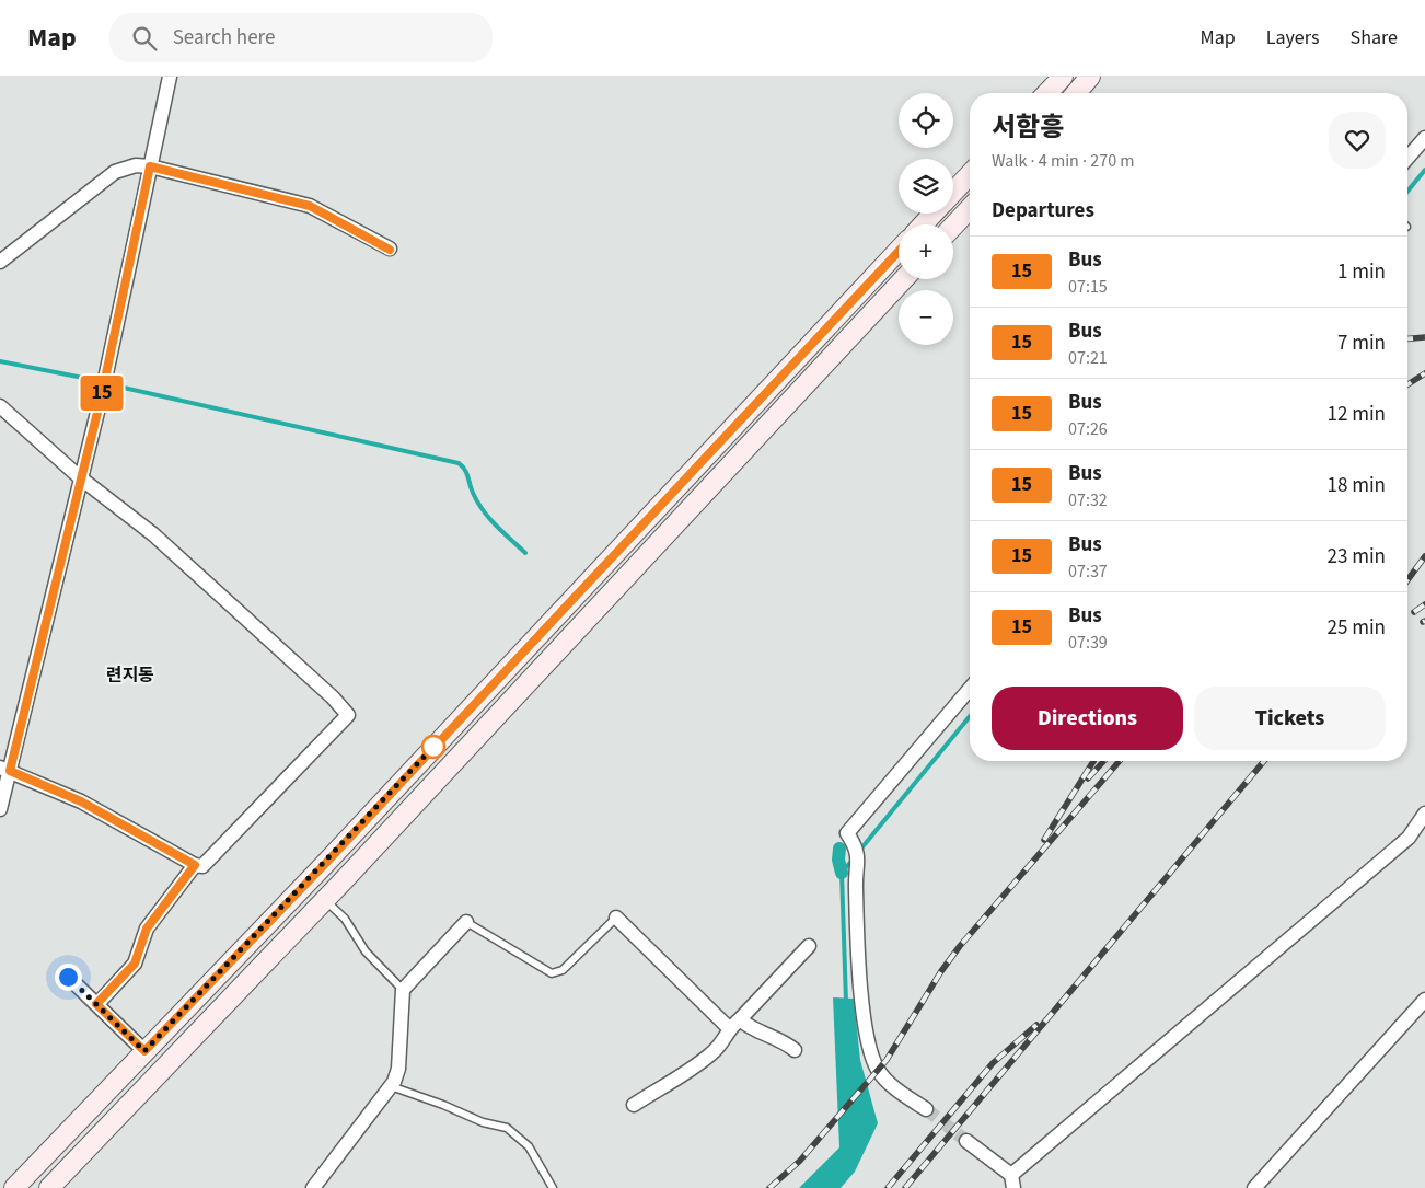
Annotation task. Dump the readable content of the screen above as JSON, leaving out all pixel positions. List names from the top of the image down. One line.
{"districts":["련지동"],"lines":["bus line 15"],"page":{"header":"Map","search":"Search here","nav":["Map","Layers","Share"],"on_map":"15","map_buttons":["+","−"],"heading":[["서함흥","Walk · 4 min · 270 m"],"Departures"],"list":[{"mark":"15","name":"Bus","note":"07:15","value":"1 min"},{"mark":"15","name":"Bus","note":"07:21","value":"7 min"},{"mark":"15","name":"Bus","note":"07:26","value":"12 min"},{"mark":"15","name":"Bus","note":"07:32","value":"18 min"},{"mark":"15","name":"Bus","note":"07:37","value":"23 min"},{"mark":"15","name":"Bus","note":"07:39","value":"25 min"}],"buttons":["Directions","Tickets"]}}
